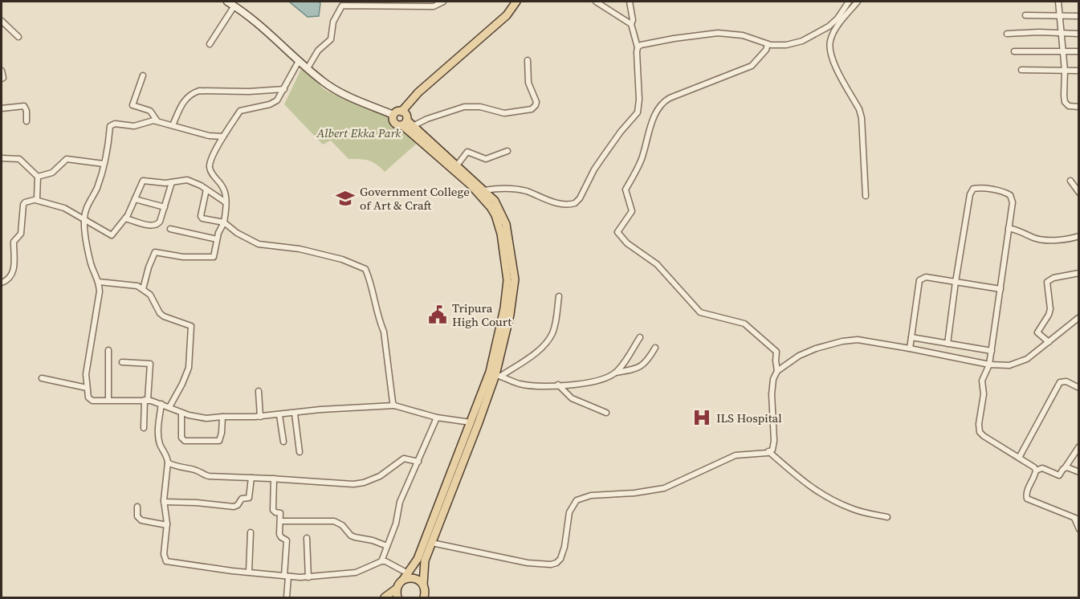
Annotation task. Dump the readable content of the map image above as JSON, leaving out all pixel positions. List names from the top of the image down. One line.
{"parks":["Albert Ekka Park"],"places":{"school or university":["Government College of Art & Craft"],"public building":["Tripura High Court"],"hospital":["ILS Hospital"]}}
